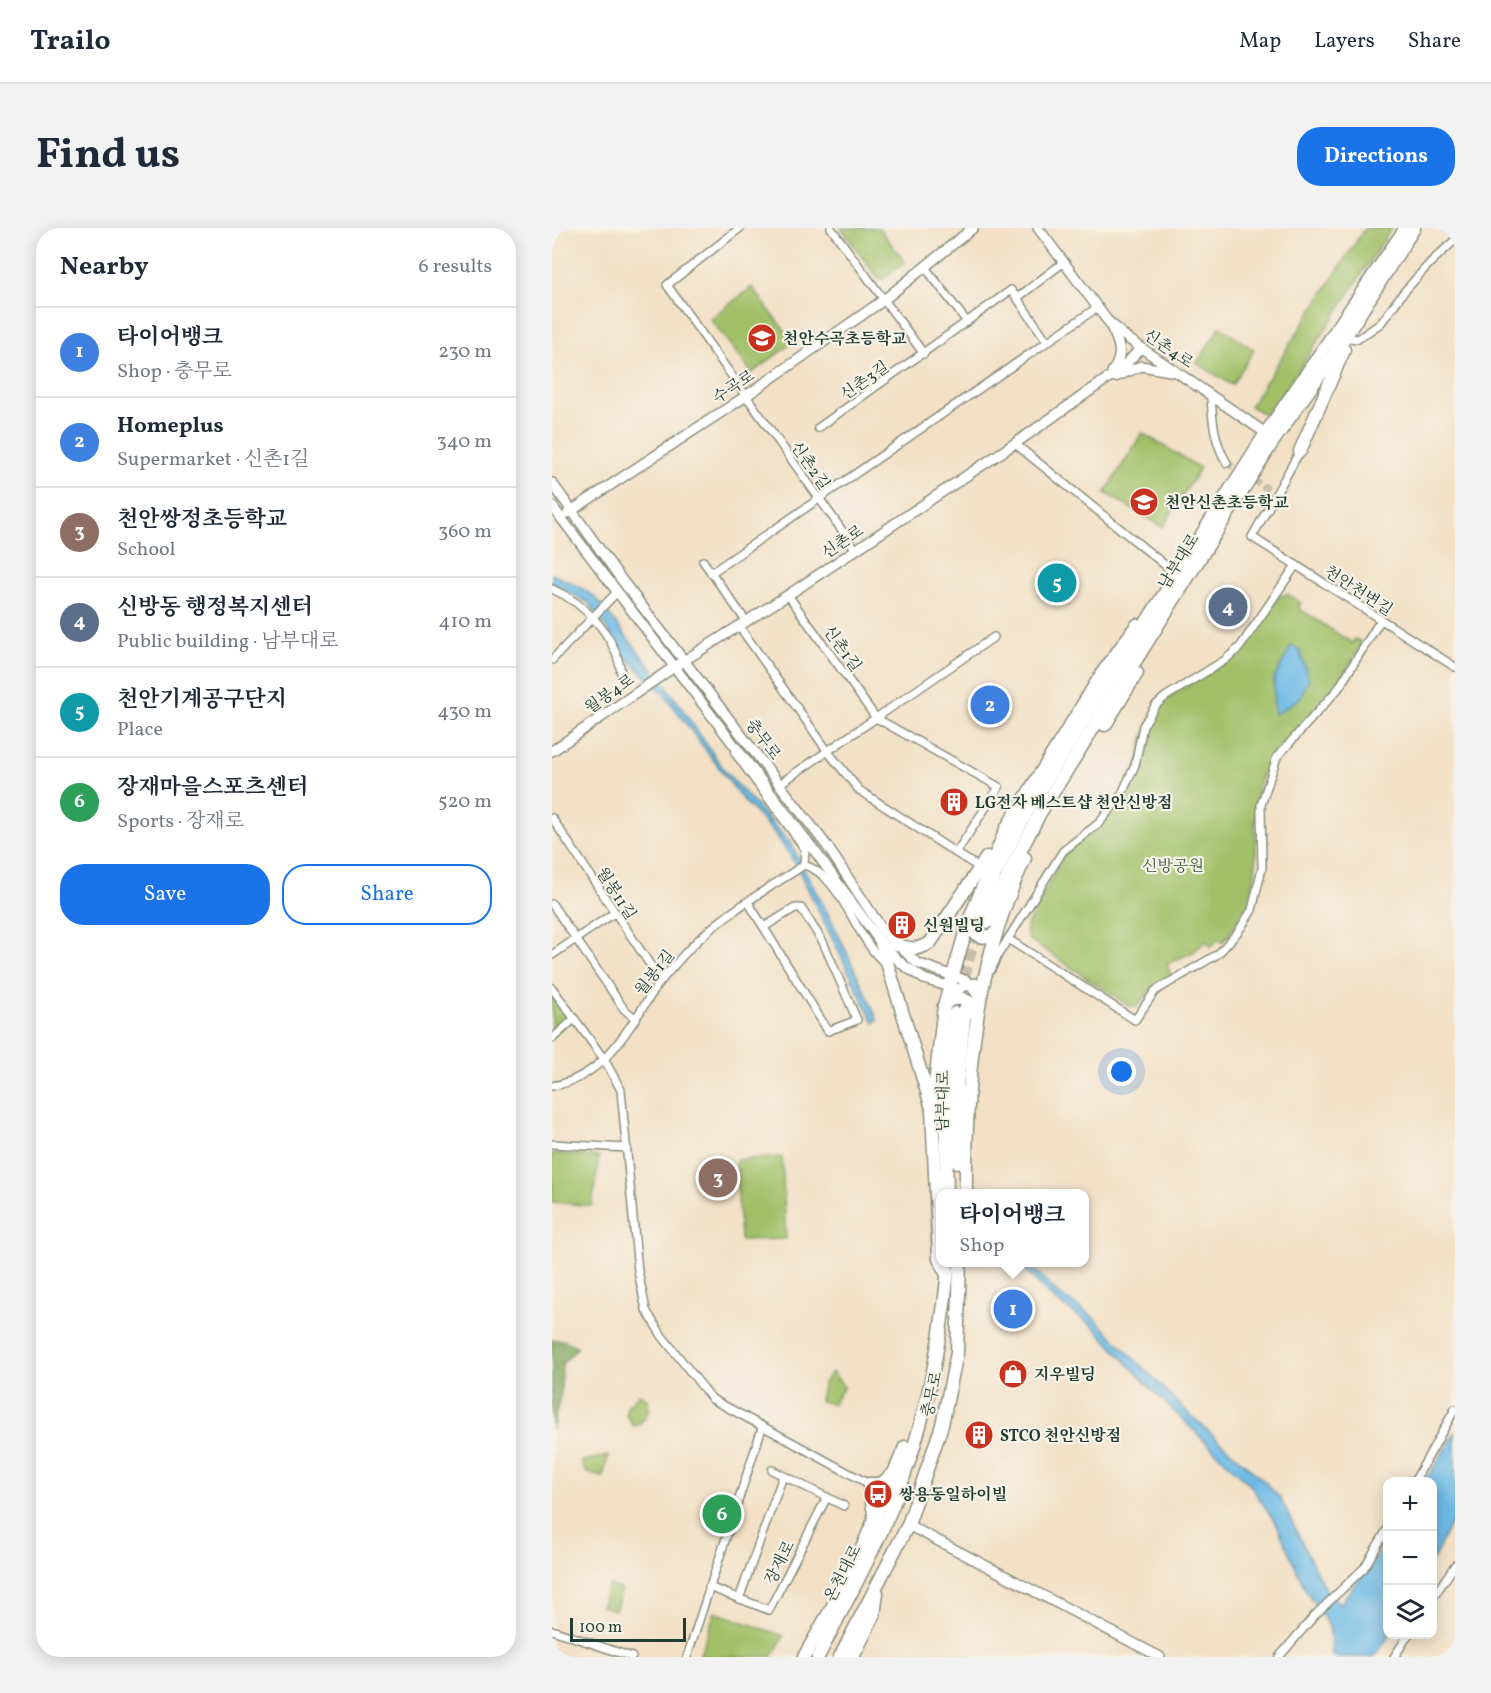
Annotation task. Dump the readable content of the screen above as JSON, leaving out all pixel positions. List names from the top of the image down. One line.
{"streets":{"highway":["남부대로","충무로","온천대로"],"street":["신촌4로","신촌3길","수곡로","신촌2길","신촌로","천안천변길","신촌1길","월봉4로","월봉11길","월봉1길","장재로"]},"crossings":[["신촌4로","신촌로"],["신촌4로","남부대로"],["수곡로","신촌2길"],["수곡로","충무로"],["신촌2길","신촌로"],["신촌로","신촌1길"],["신촌로","월봉4로"],["신촌로","충무로"],["월봉4로","충무로"],["충무로","온천대로"],["월봉11길","월봉1길"]],"parks":["신방공원"],"places":{"school or university":["천안수곡초등학교","천안신촌초등학교"],"building":["LG전자 베스트샵 천안신방점","신원빌딩","STCO 천안신방점"],"shop":["지우빌딩"],"bus stop":["쌍용동일하이빌"]},"scale_bar":"100 m","page":{"header":"Trailo","nav":["Map","Layers","Share"],"title":"Find us","buttons":["Directions",["Save","Share"]],"heading":["Nearby","6 results"],"list":[{"mark":"1","name":"타이어뱅크","note":"Shop · 충무로","value":"230 m"},{"mark":"2","name":"Homeplus","note":"Supermarket · 신촌1길","value":"340 m"},{"mark":"3","name":"천안쌍정초등학교","note":"School","value":"360 m"},{"mark":"4","name":"신방동 행정복지센터","note":"Public building · 남부대로","value":"410 m"},{"mark":"5","name":"천안기계공구단지","note":"Place","value":"430 m"},{"mark":"6","name":"장재마을스포츠센터","note":"Sports · 장재로","value":"520 m"}],"pins":["5","4","2","3","1","6"],"popup":["타이어뱅크","Shop"],"map_buttons":["+","−"],"scale":"100 m"}}
